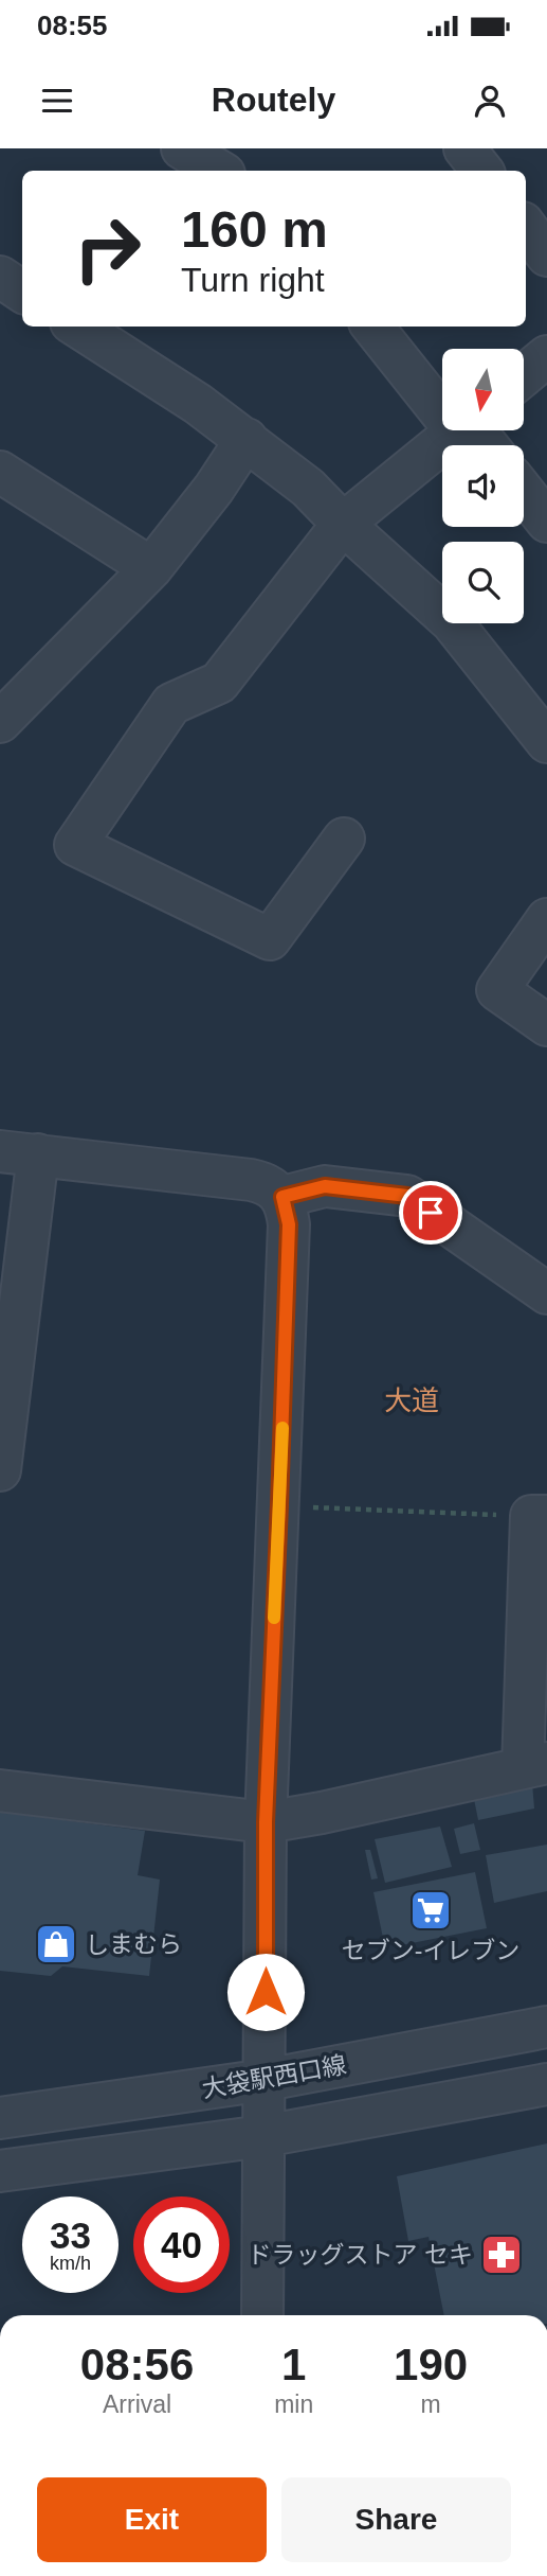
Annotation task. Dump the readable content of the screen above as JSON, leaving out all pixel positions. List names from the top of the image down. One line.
{"streets":{"street":["大袋駅西口線"]},"districts":["大道"],"places":{"supermarket":["セブン-イレブン"],"shop":["しまむら"],"pharmacy":["ドラッグストア セキ"]},"north":"bottom","page":{"status":"08:55","header":"Routely","turn":["160 m","Turn right"],"speed":"33 km/h","limit":"40","eta":["08:56","Arrival","1","min","190","m"],"buttons":["Exit","Share"]}}
